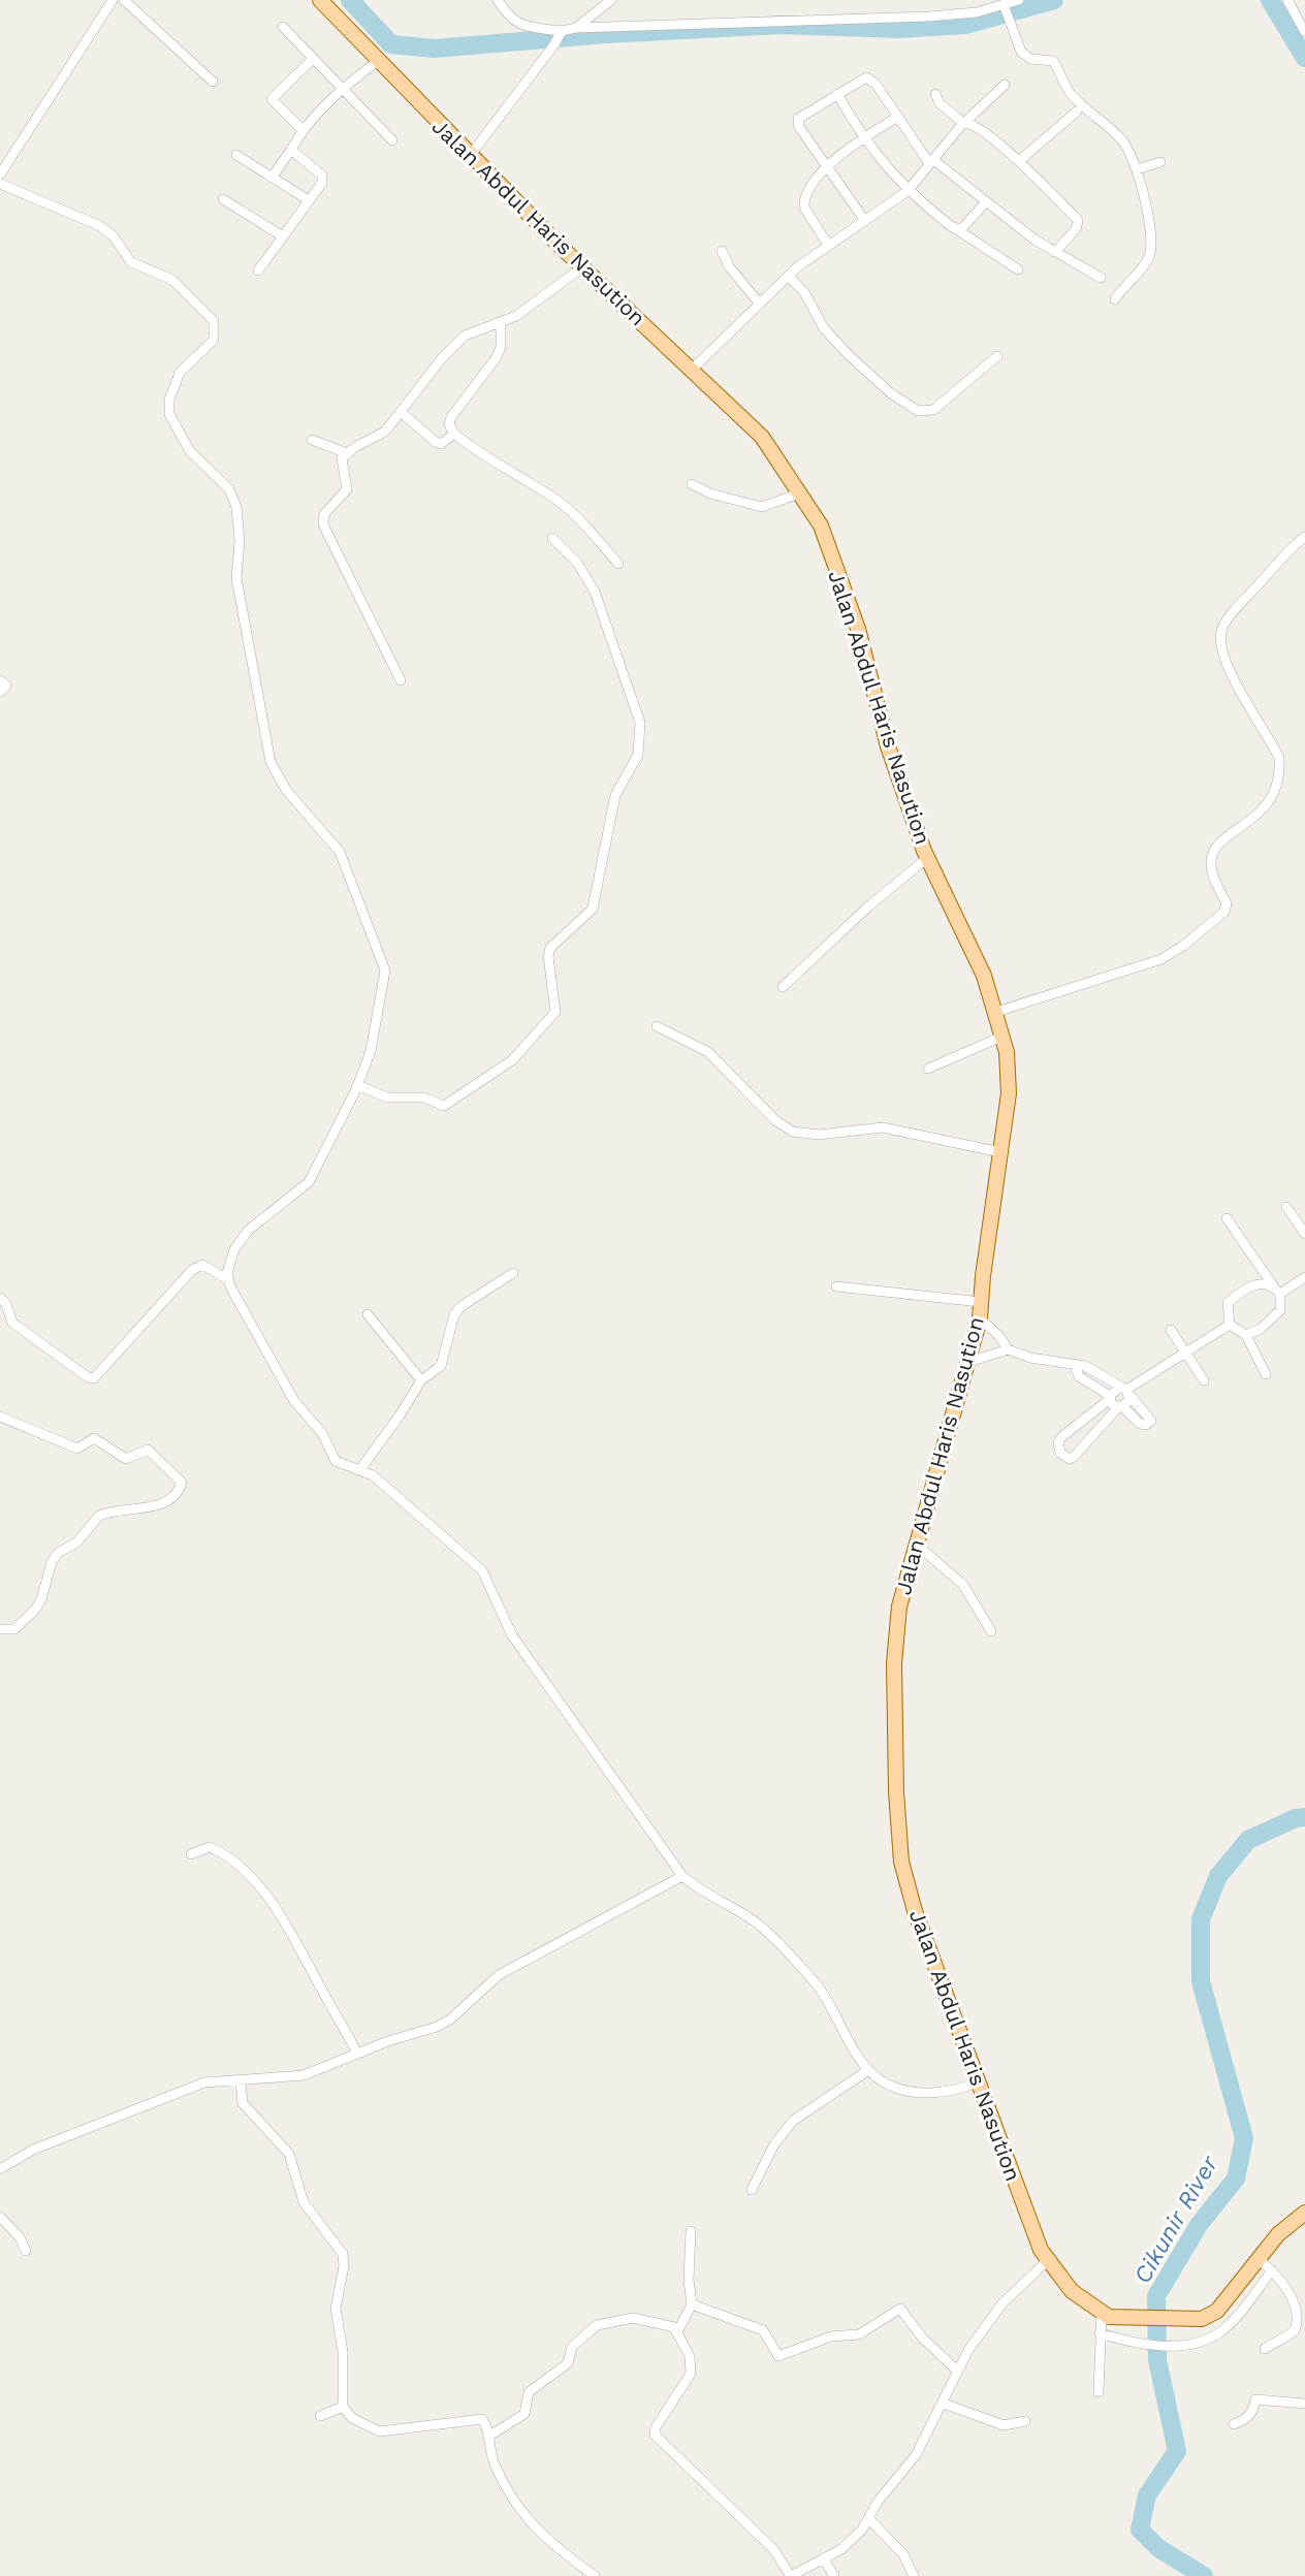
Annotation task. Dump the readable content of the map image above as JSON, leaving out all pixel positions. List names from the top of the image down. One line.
{"streets":{"main road":["Jalan Abdul Haris Nasution"]},"water":["Cikunir River"]}
